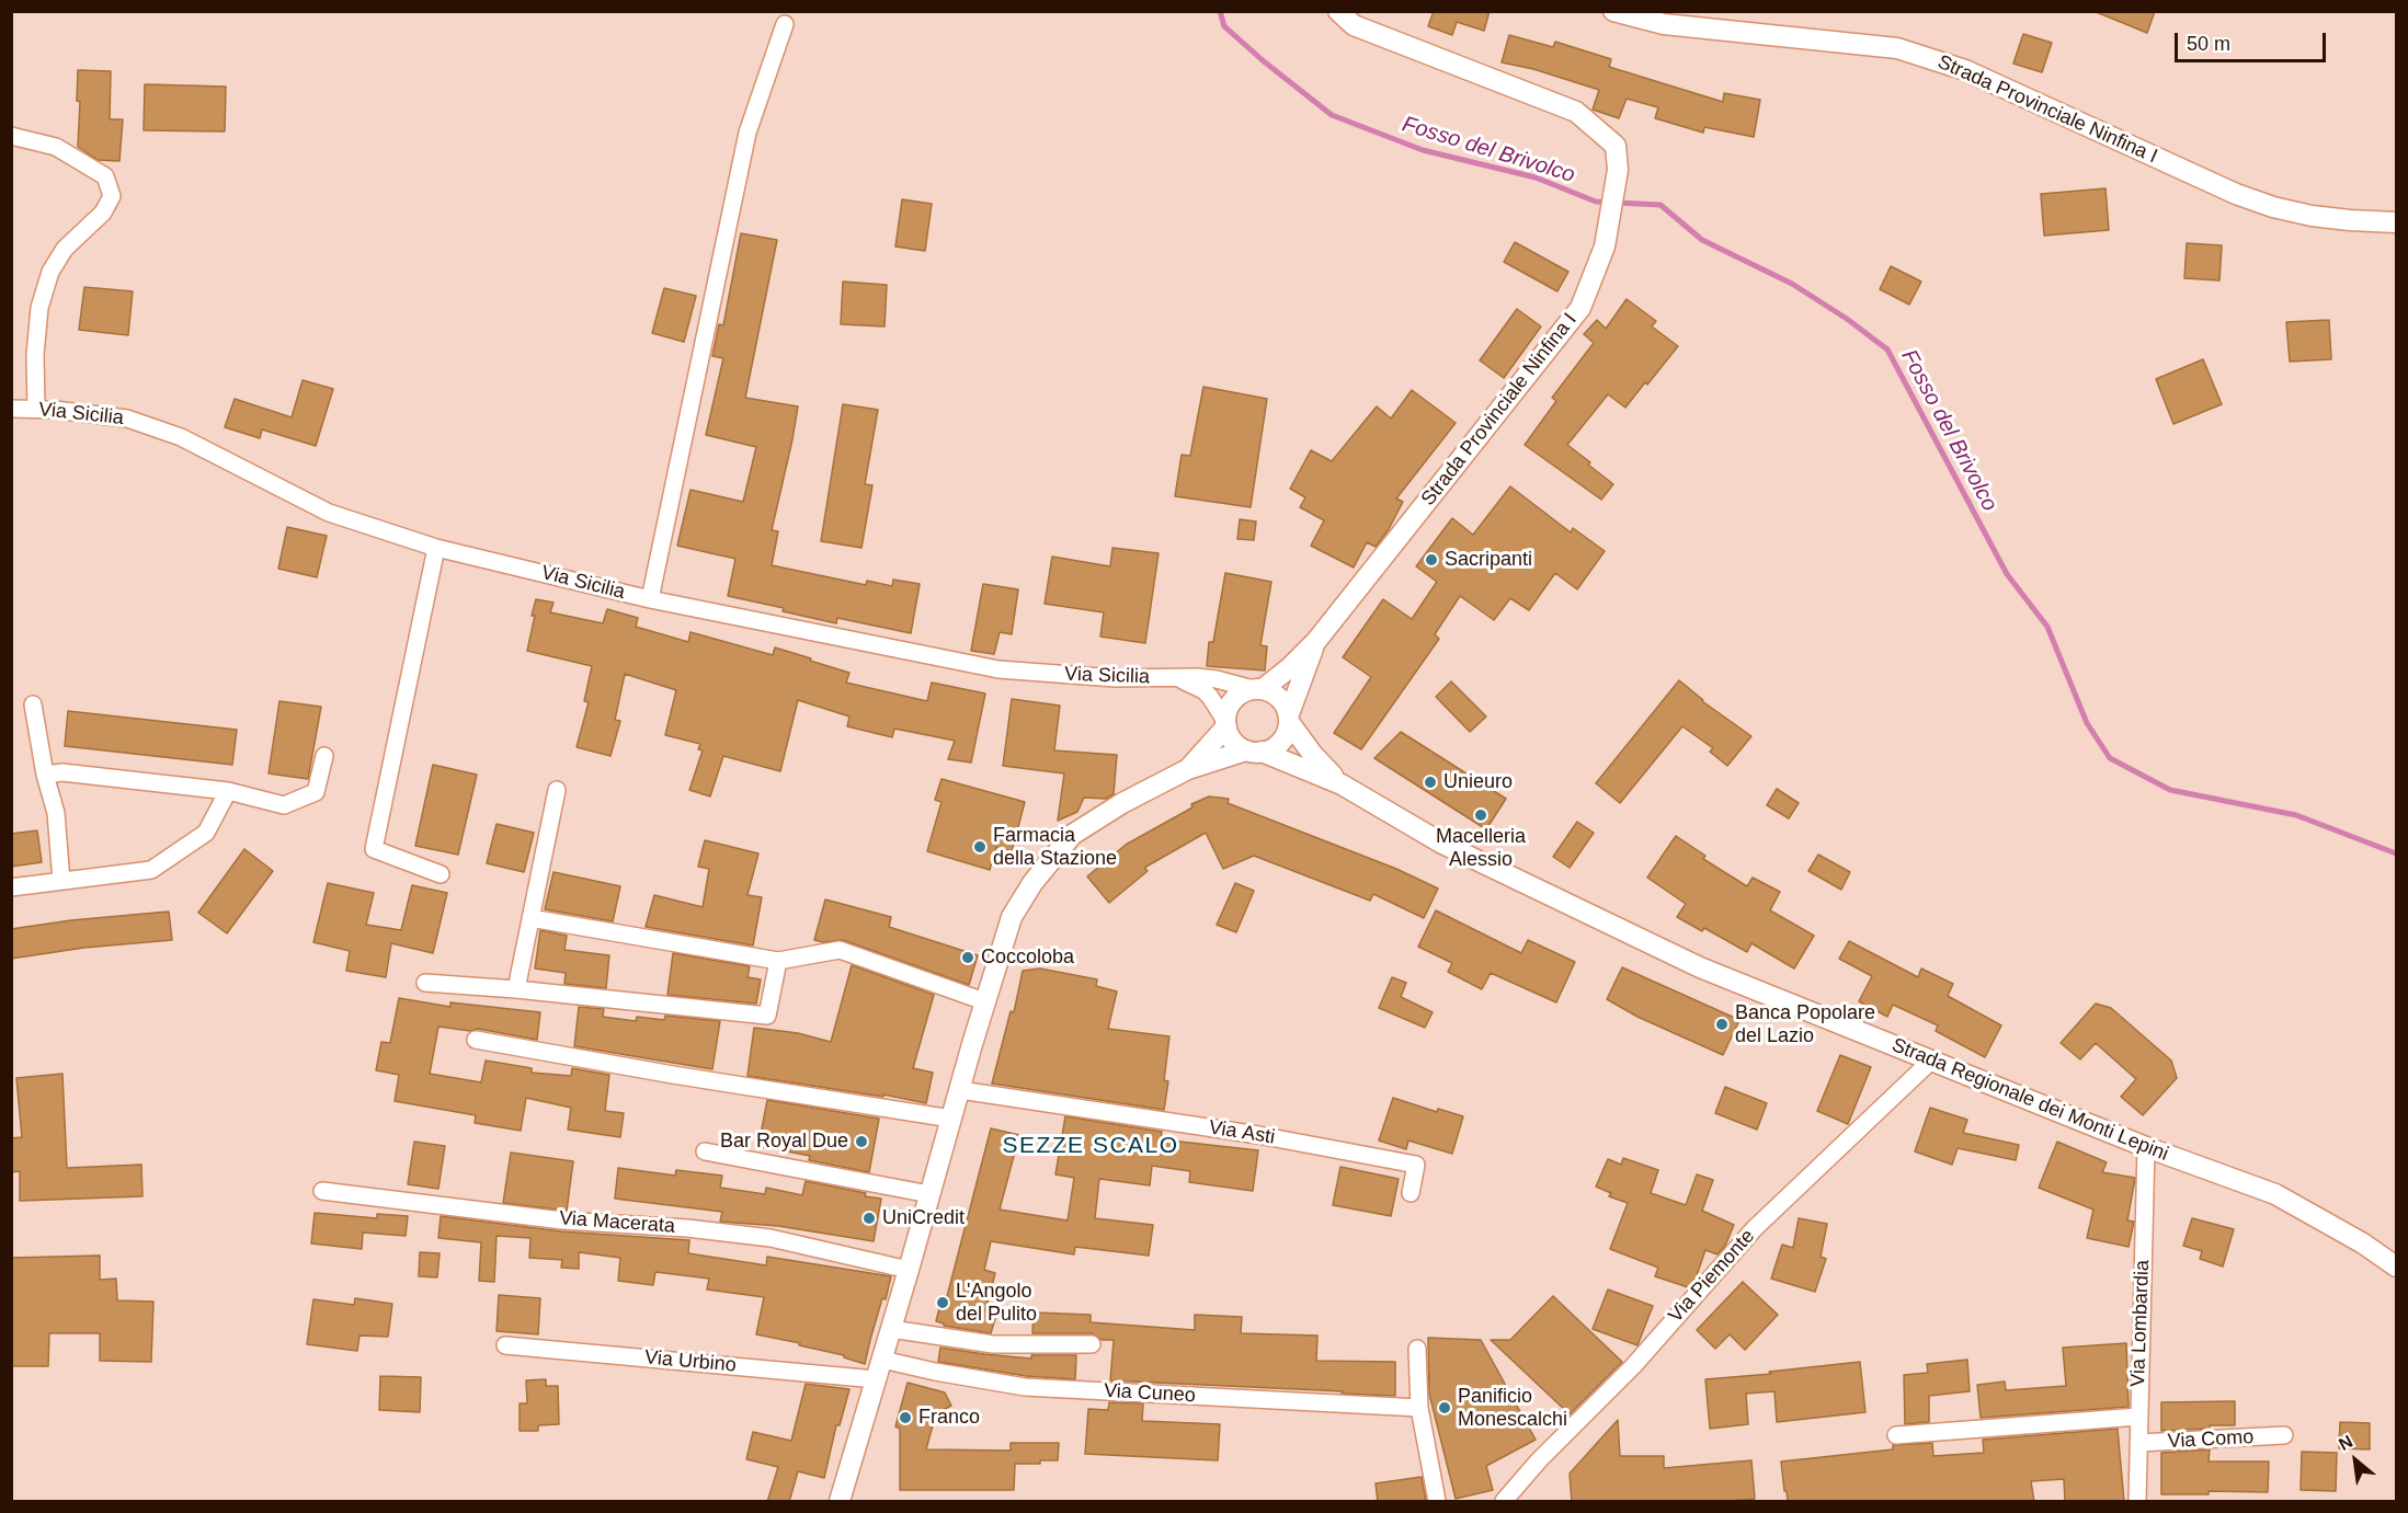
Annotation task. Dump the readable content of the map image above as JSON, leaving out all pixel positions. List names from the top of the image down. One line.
{"streets":{"street":["Strada Provinciale Ninfina I","Via Sicilia","Strada Regionale dei Monti Lepini","Via Asti","Via Macerata","Via Piemonte","Via Lombardia","Via Urbino","Via Cuneo","Via Como"]},"crossings":[["Strada Provinciale Ninfina I","Via Sicilia"],["Strada Provinciale Ninfina I","Strada Regionale dei Monti Lepini"],["Via Sicilia","Strada Regionale dei Monti Lepini"],["Strada Regionale dei Monti Lepini","Via Piemonte"],["Strada Regionale dei Monti Lepini","Via Lombardia"],["Via Lombardia","Via Como"]],"districts":["SEZZE SCALO"],"water":["Fosso del Brivolco"],"places":["Sacripanti","Unieuro","Macelleria Alessio","Farmacia della Stazione","Coccoloba","Banca Popolare del Lazio","Bar Royal Due","UniCredit","L'Angolo del Pulito","Panificio Monescalchi","Franco"],"scale_bar":"50 m","north":"top left"}
